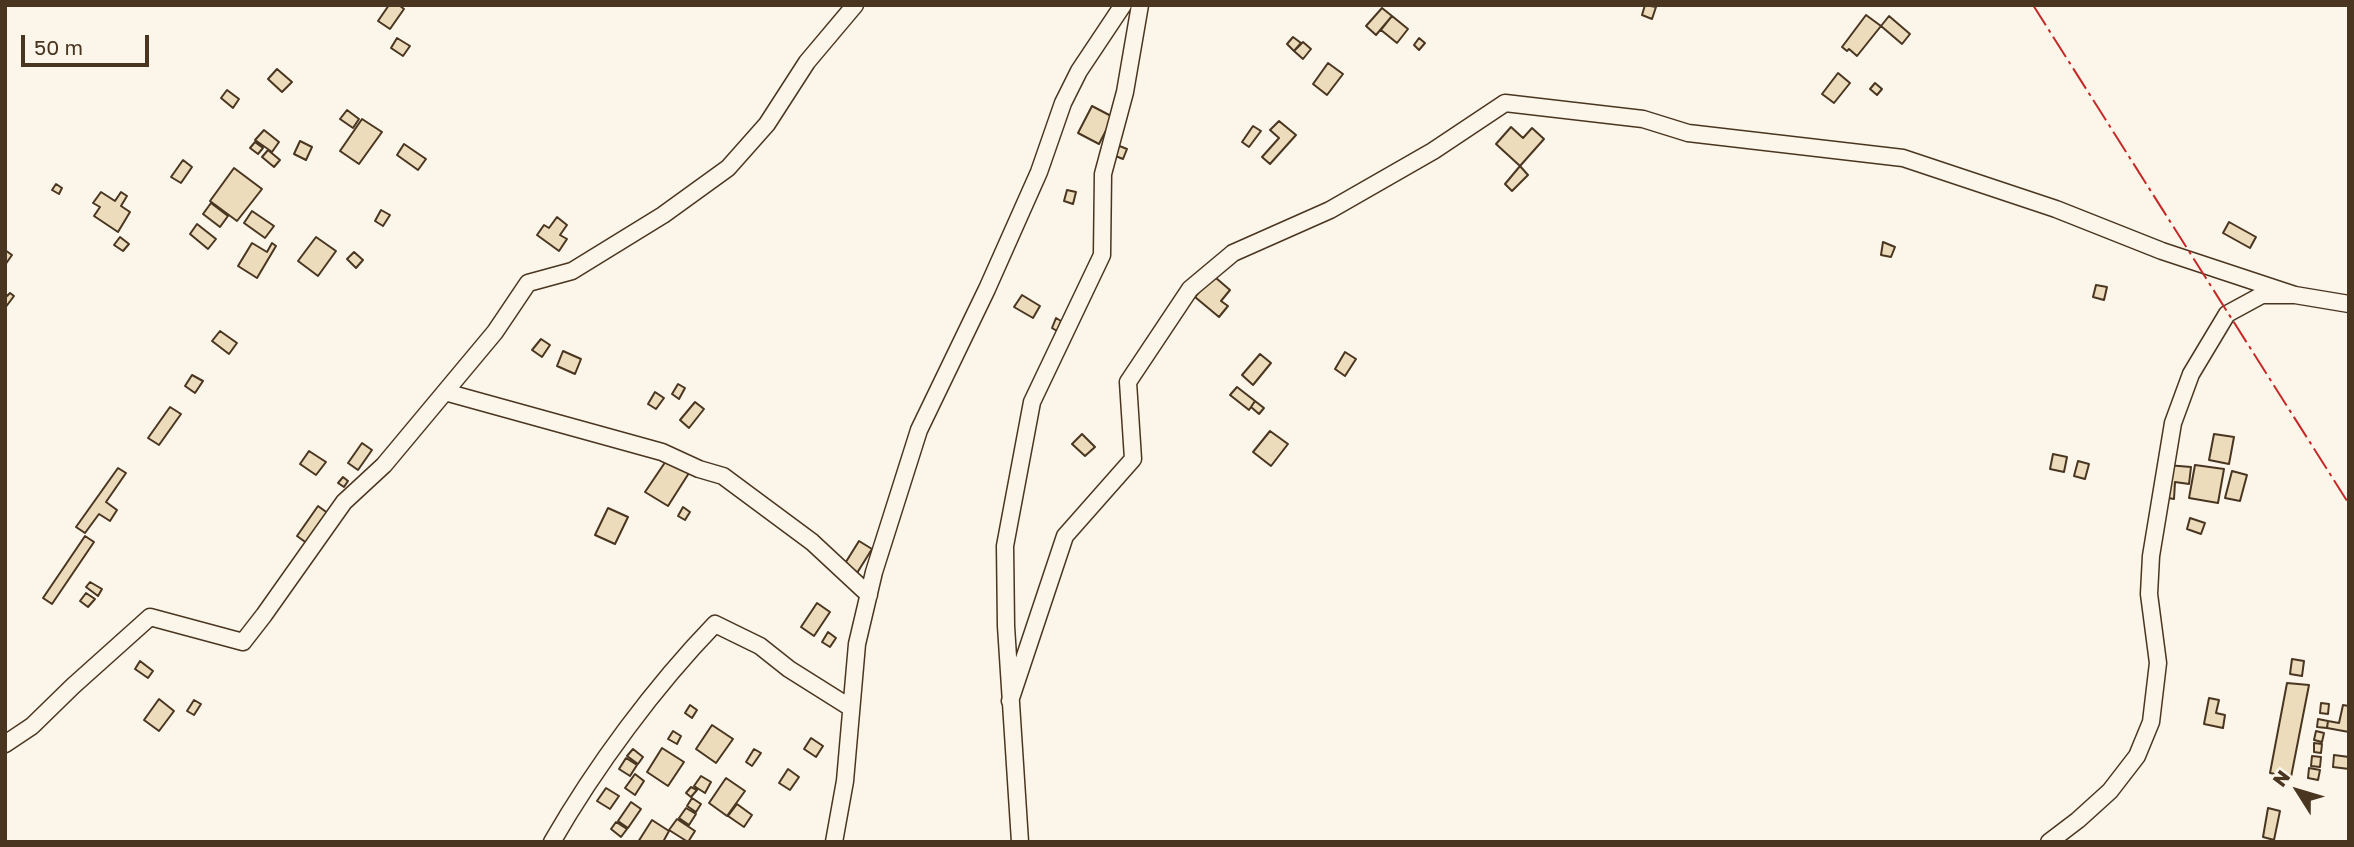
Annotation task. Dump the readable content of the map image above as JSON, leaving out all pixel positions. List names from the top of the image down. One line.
{"scale_bar":"50 m","north":"top left"}
